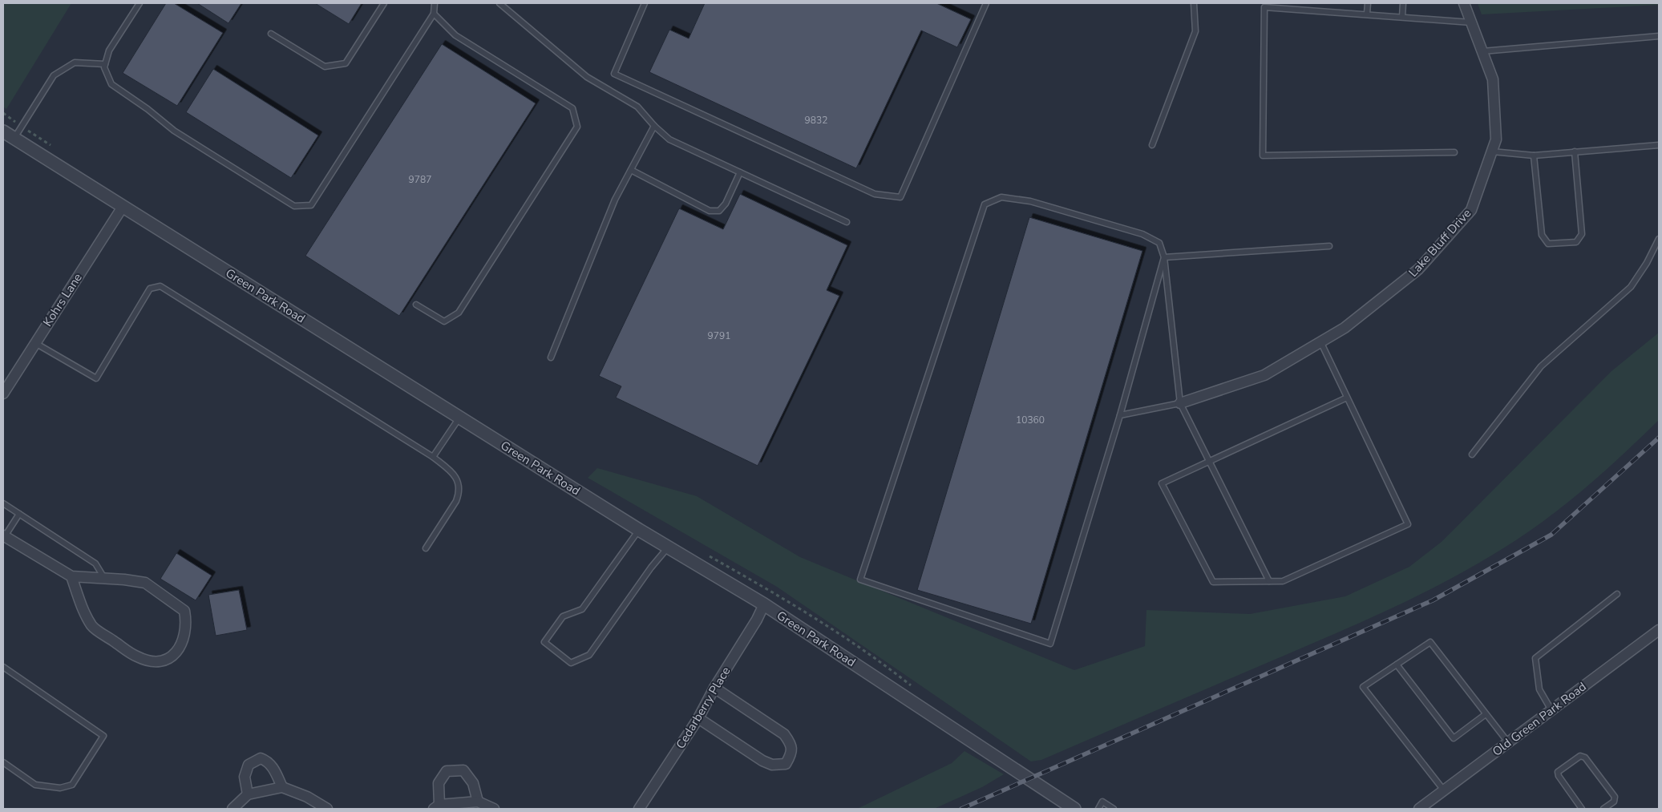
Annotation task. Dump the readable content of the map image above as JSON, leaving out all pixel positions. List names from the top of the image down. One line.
{"streets":{"street":["Lake Bluff Drive","Green Park Road","Kohrs Lane","Cedarberry Place","Old Green Park Road"]},"crossings":[["Green Park Road","Kohrs Lane"],["Green Park Road","Cedarberry Place"]],"house_numbers":["9832","9787","9791","10360"]}
